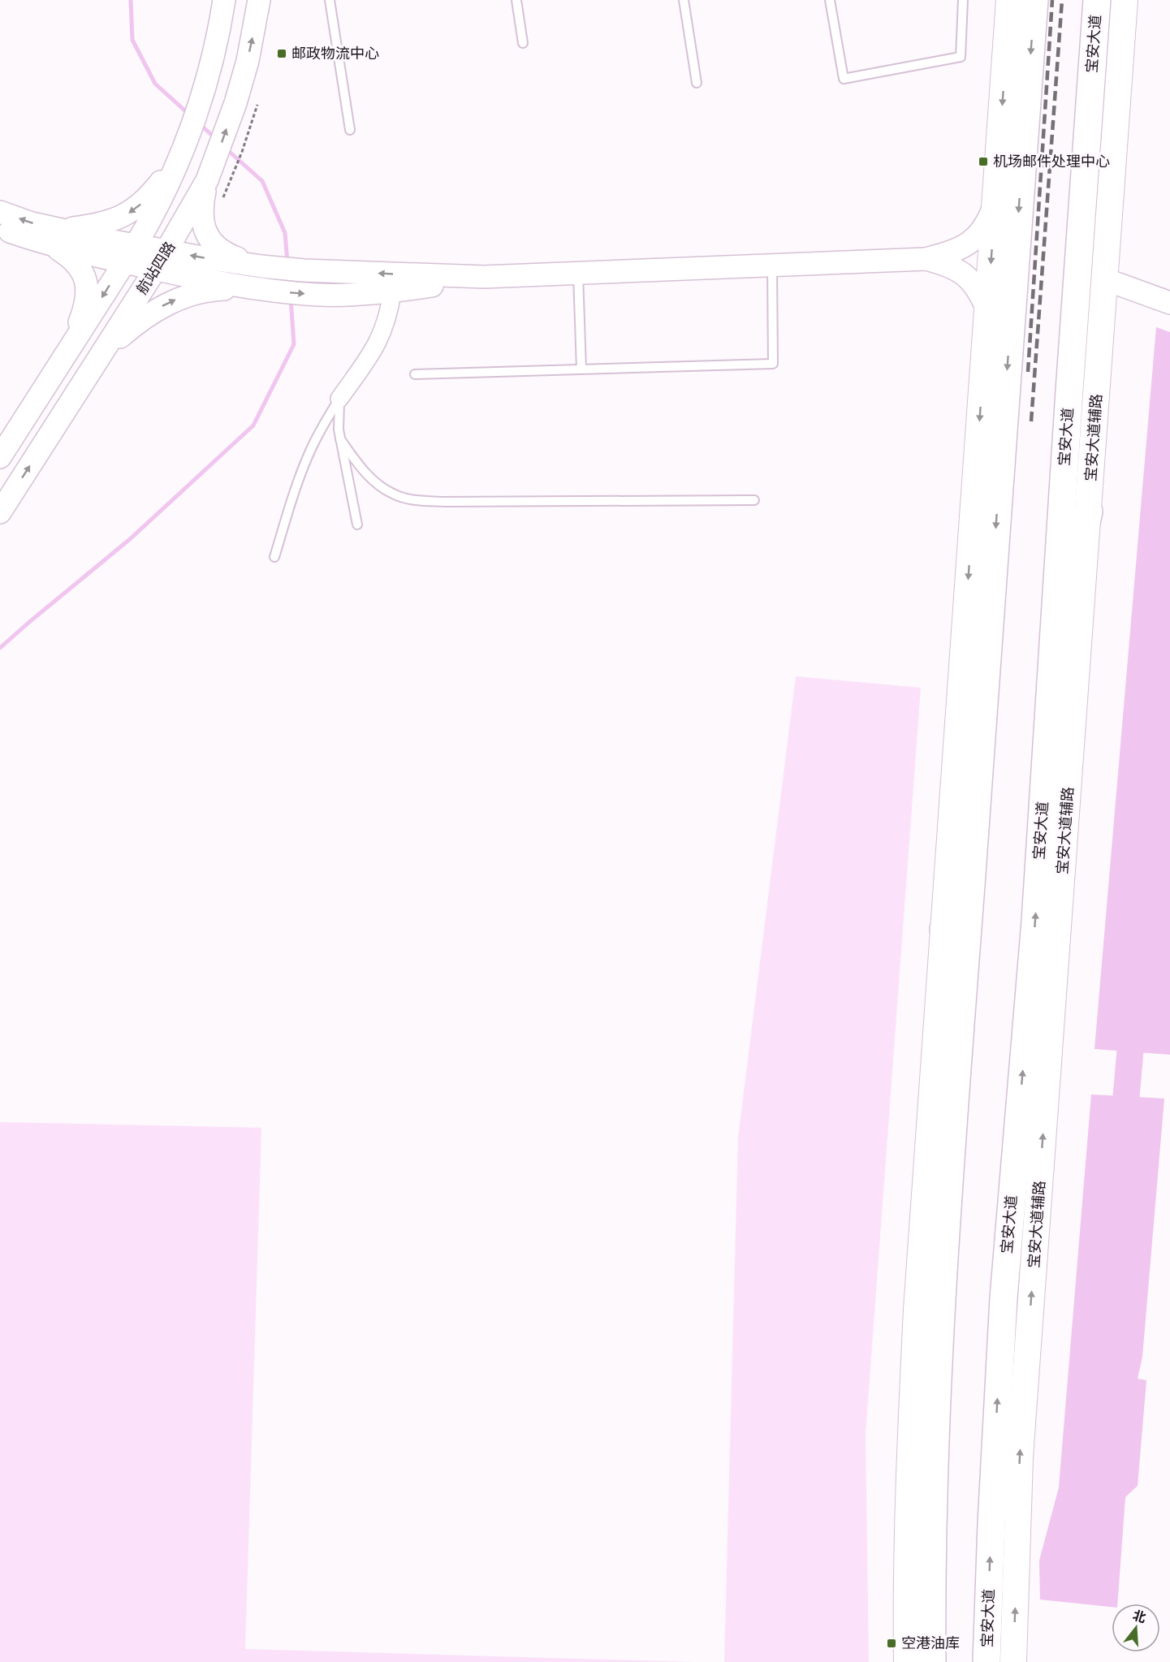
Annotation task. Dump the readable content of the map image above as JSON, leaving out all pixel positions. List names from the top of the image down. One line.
{"streets":{"main road":["宝安大道","宝安大道辅路"],"street":["航站四路"]},"places":{"transit":["邮政物流中心","机场邮件处理中心","空港油库"]},"north":"top"}
